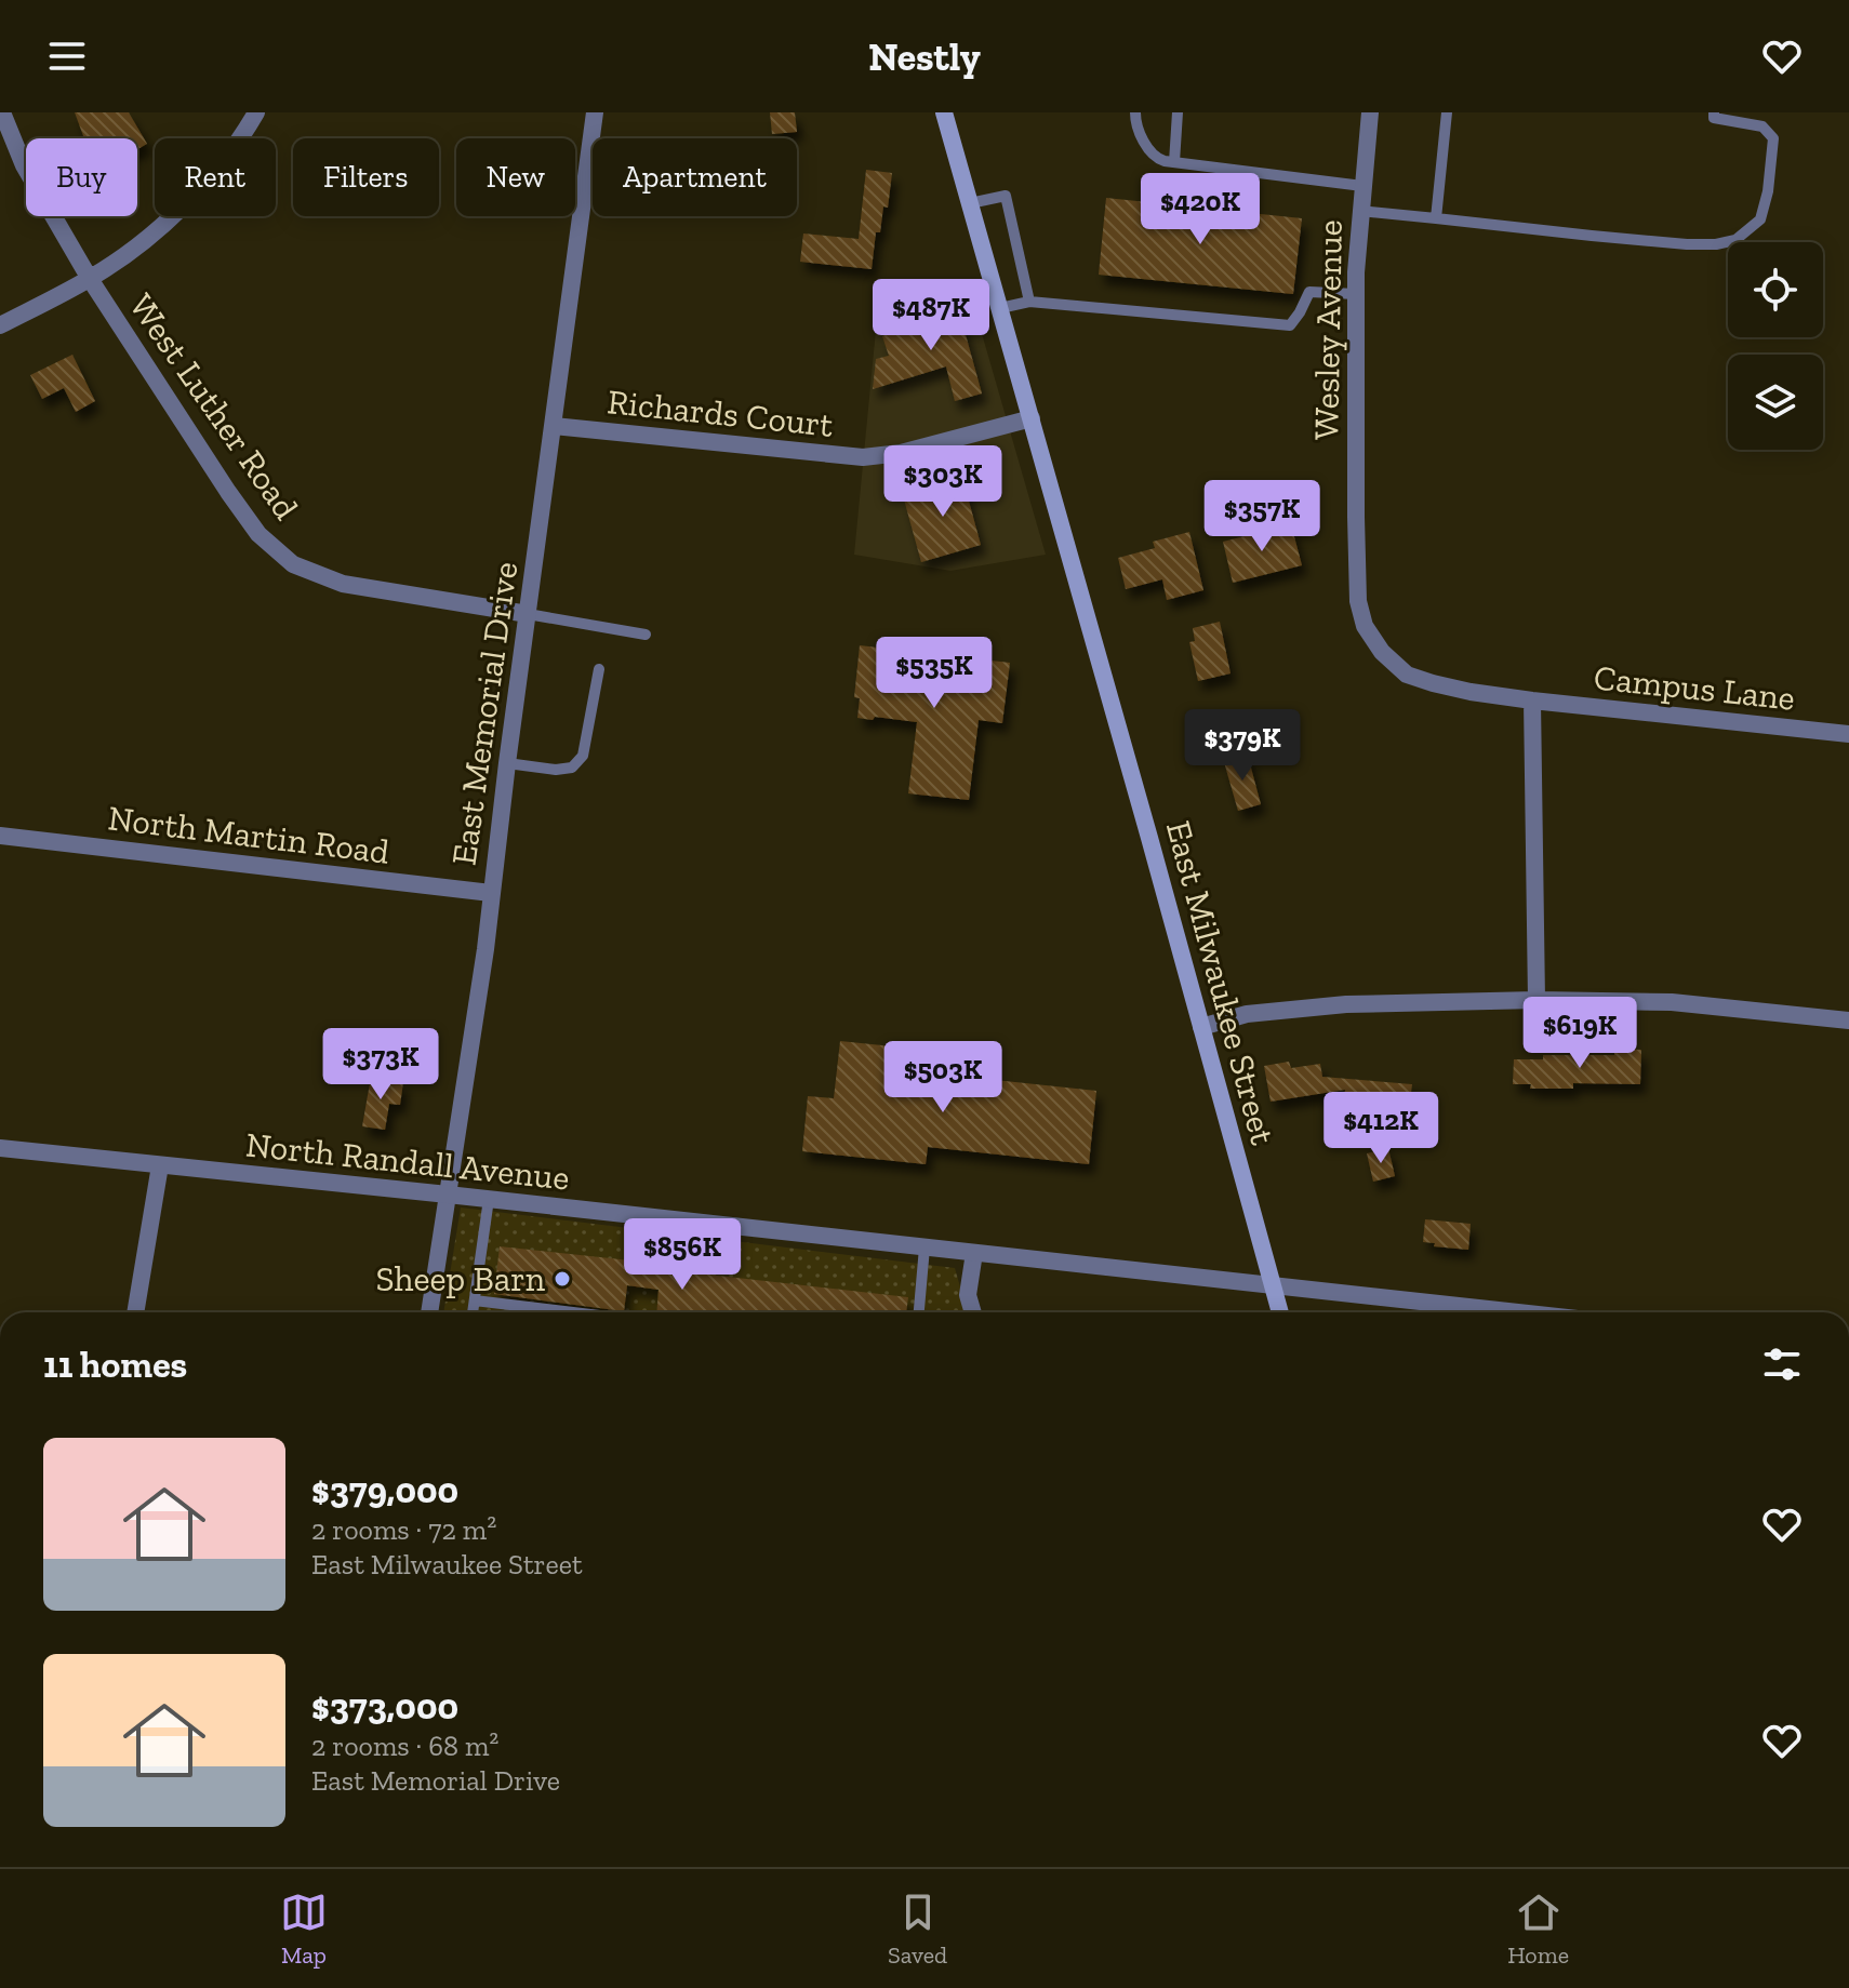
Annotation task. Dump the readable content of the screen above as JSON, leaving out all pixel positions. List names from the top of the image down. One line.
{"streets":{"main road":["East Milwaukee Street"],"street":["Wesley Avenue","West Luther Road","Richards Court","Campus Lane","East Memorial Drive","North Martin Road","North Randall Avenue"]},"crossings":[["Wesley Avenue","Campus Lane"],["West Luther Road","East Memorial Drive"],["Richards Court","East Memorial Drive"],["Richards Court","East Milwaukee Street"],["East Memorial Drive","North Martin Road"],["East Memorial Drive","North Randall Avenue"],["East Milwaukee Street","North Randall Avenue"]],"places":["Sheep Barn"],"page":{"header":"Nestly","chip":["Buy","Rent","Filters","New","Apartment"],"price":["$420K","$487K","$303K","$357K","$535K","$379K","$619K","$373K","$503K","$412K","$856K"],"heading":"11 homes","list":[{"name":"$379,000","note":"2 rooms · 72 m² · East Milwaukee Street"},{"name":"$373,000","note":"2 rooms · 68 m² · East Memorial Drive"}],"tabs":["Map","Saved","Home"]}}
